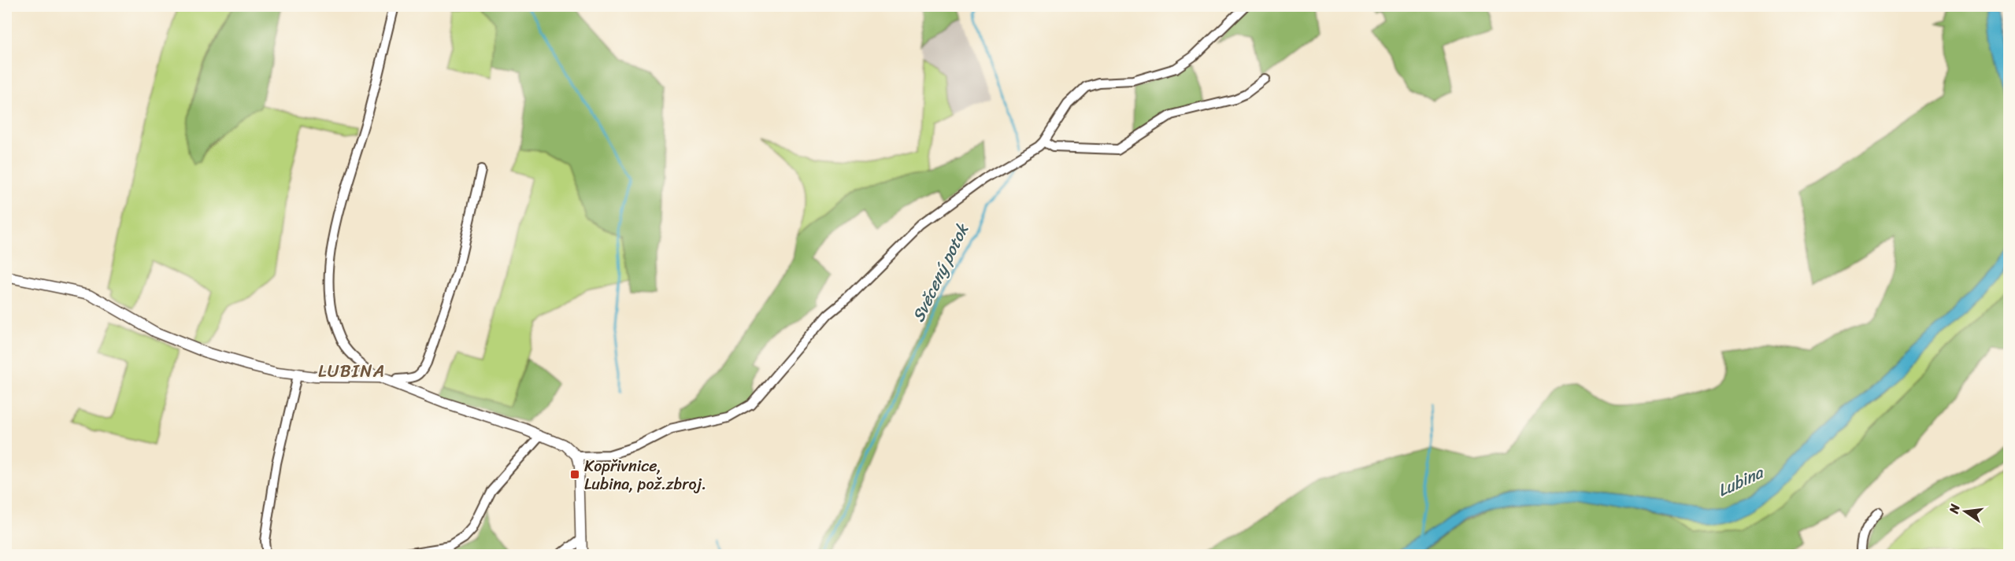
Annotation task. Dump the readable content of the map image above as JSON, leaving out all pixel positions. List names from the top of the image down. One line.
{"districts":["LUBINA"],"water":["Svěcený potok","Lubina"],"places":{"transit":["Kopřivnice, Lubina, pož.zbroj."]},"north":"left"}
